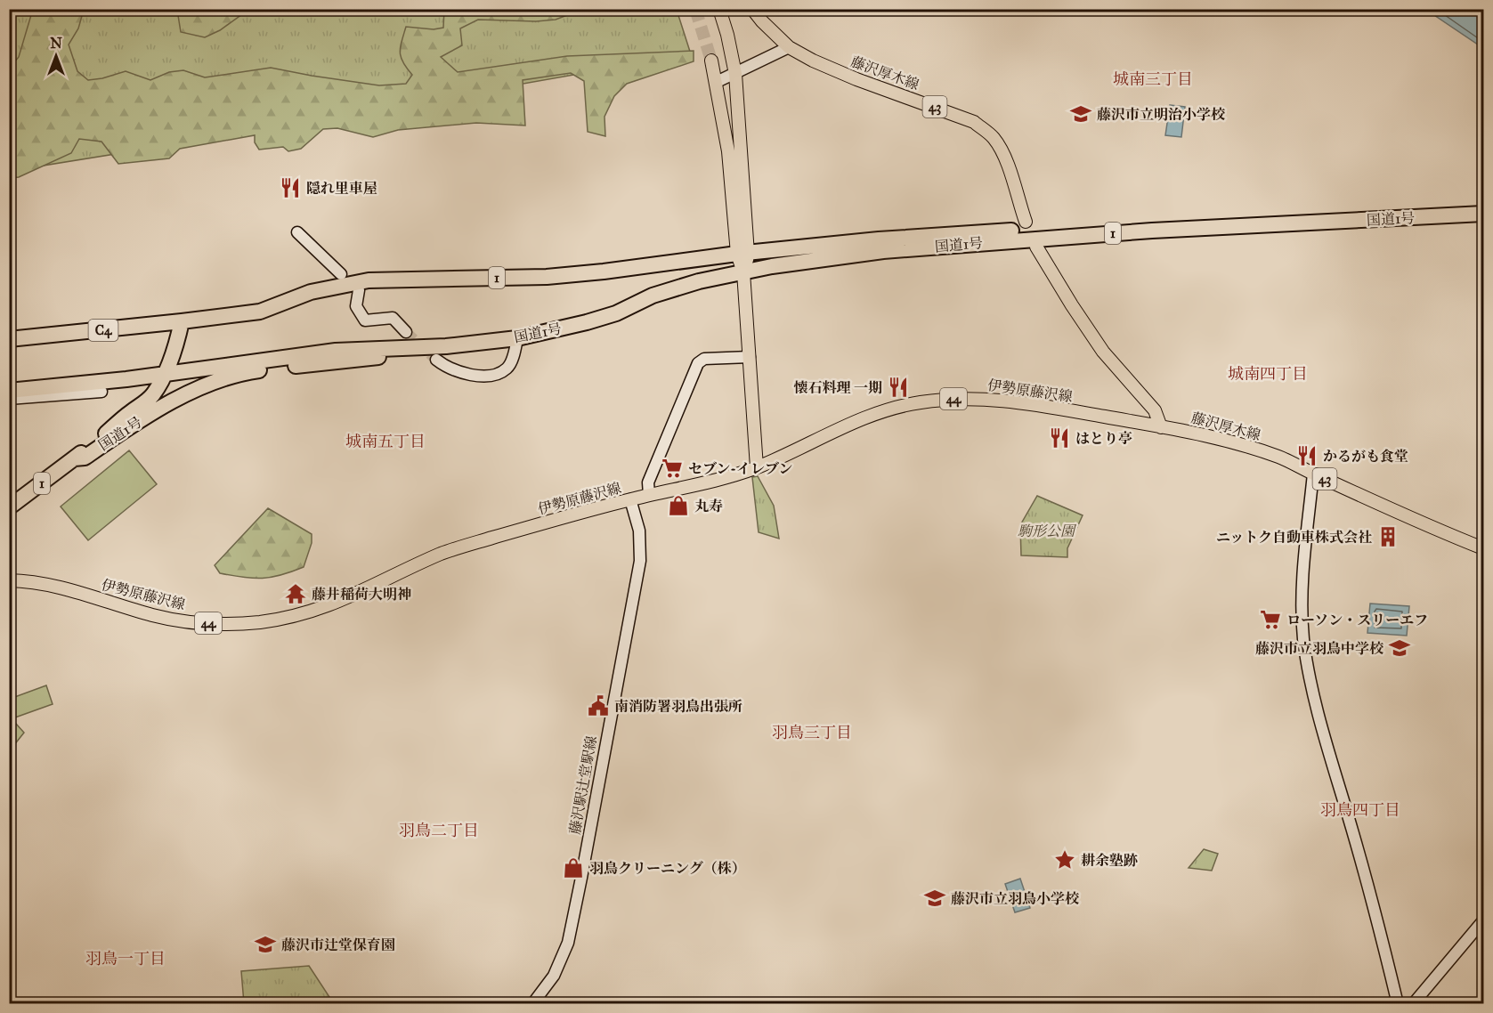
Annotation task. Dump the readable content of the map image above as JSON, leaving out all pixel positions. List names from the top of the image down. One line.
{"streets":{"highway":["国道1号","1","C4"],"main road":["藤沢厚木線","43","伊勢原藤沢線","44"],"street":["藤沢駅辻堂駅線"]},"crossings":[["藤沢厚木線","伊勢原藤沢線"],["国道1号","C4"],["伊勢原藤沢線","藤沢駅辻堂駅線"]],"districts":["城南三丁目","城南四丁目","城南五丁目","羽鳥三丁目","羽鳥四丁目","羽鳥二丁目","羽鳥一丁目"],"parks":["駒形公園"],"places":{"school or university":["藤沢市立明治小学校","藤沢市立羽鳥中学校","藤沢市立羽鳥小学校","藤沢市辻堂保育園"],"restaurant":["隠れ里車屋","懐石料理 一期","はとり亭","かるがも食堂"],"supermarket":["セブン-イレブン","ローソン・スリーエフ"],"shop":["丸寿","羽鳥クリーニング（株）"],"building":["ニットク自動車株式会社"],"temple":["藤井稲荷大明神"],"public building":["南消防署羽鳥出張所"],"place":["耕余塾跡"]},"north":"top"}
